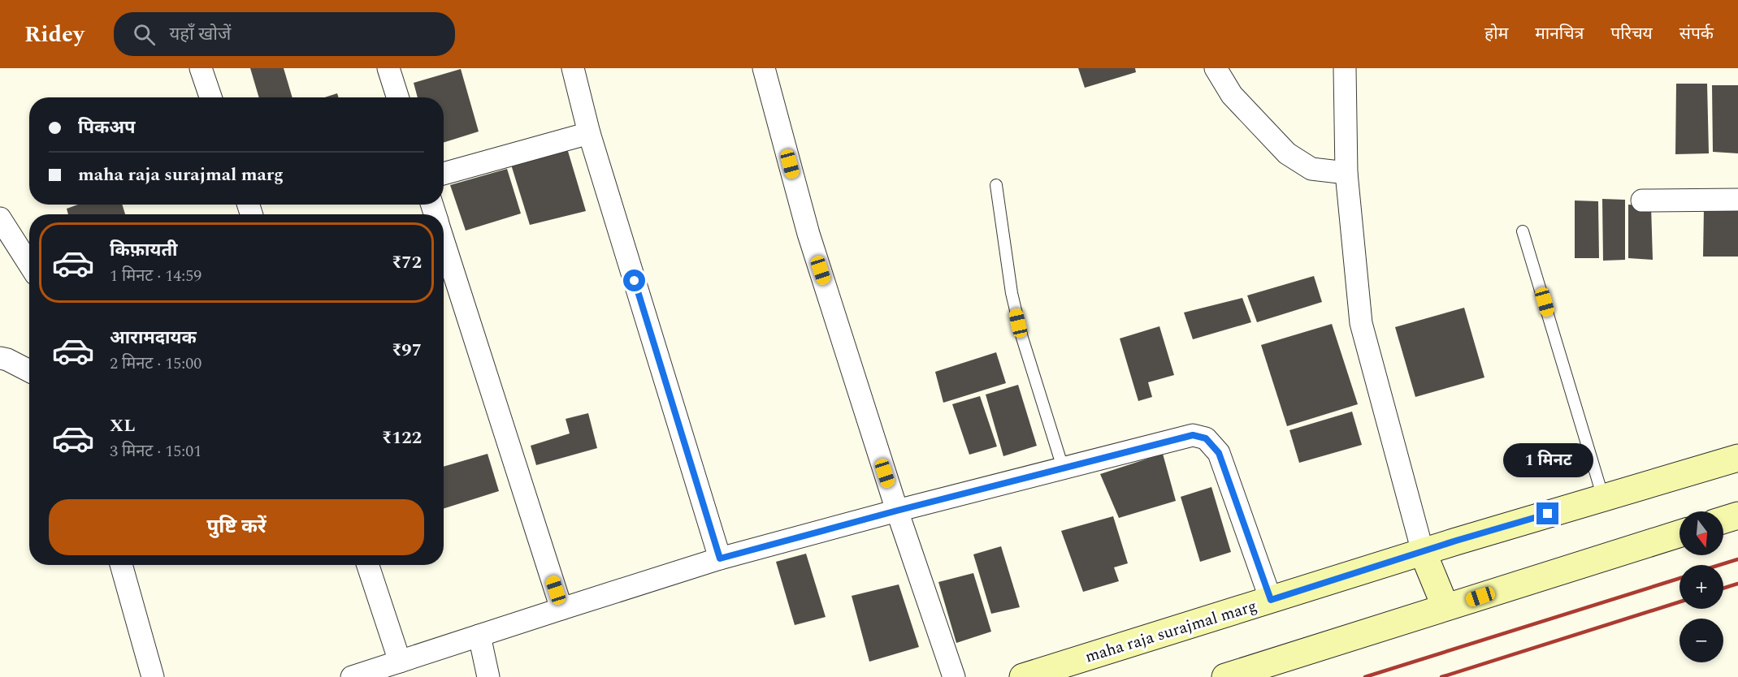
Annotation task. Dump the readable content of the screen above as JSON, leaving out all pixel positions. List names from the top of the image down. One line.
{"streets":{"street":["maha raja surajmal marg"]},"north":"bottom","page":{"header":"Ridey","search":"यहाँ खोजें","nav":["होम","मानचित्र","परिचय","संपर्क"],"banner":["पिकअप","maha raja surajmal marg"],"list":[{"name":"किफ़ायती","note":"1 मिनट · 14:59","value":"₹72"},{"name":"आरामदायक","note":"2 मिनट · 15:00","value":"₹97"},{"name":"XL","note":"3 मिनट · 15:01","value":"₹122"}],"bubble":"1 मिनट","buttons":"पुष्टि करें","map_buttons":["+","−"]}}
